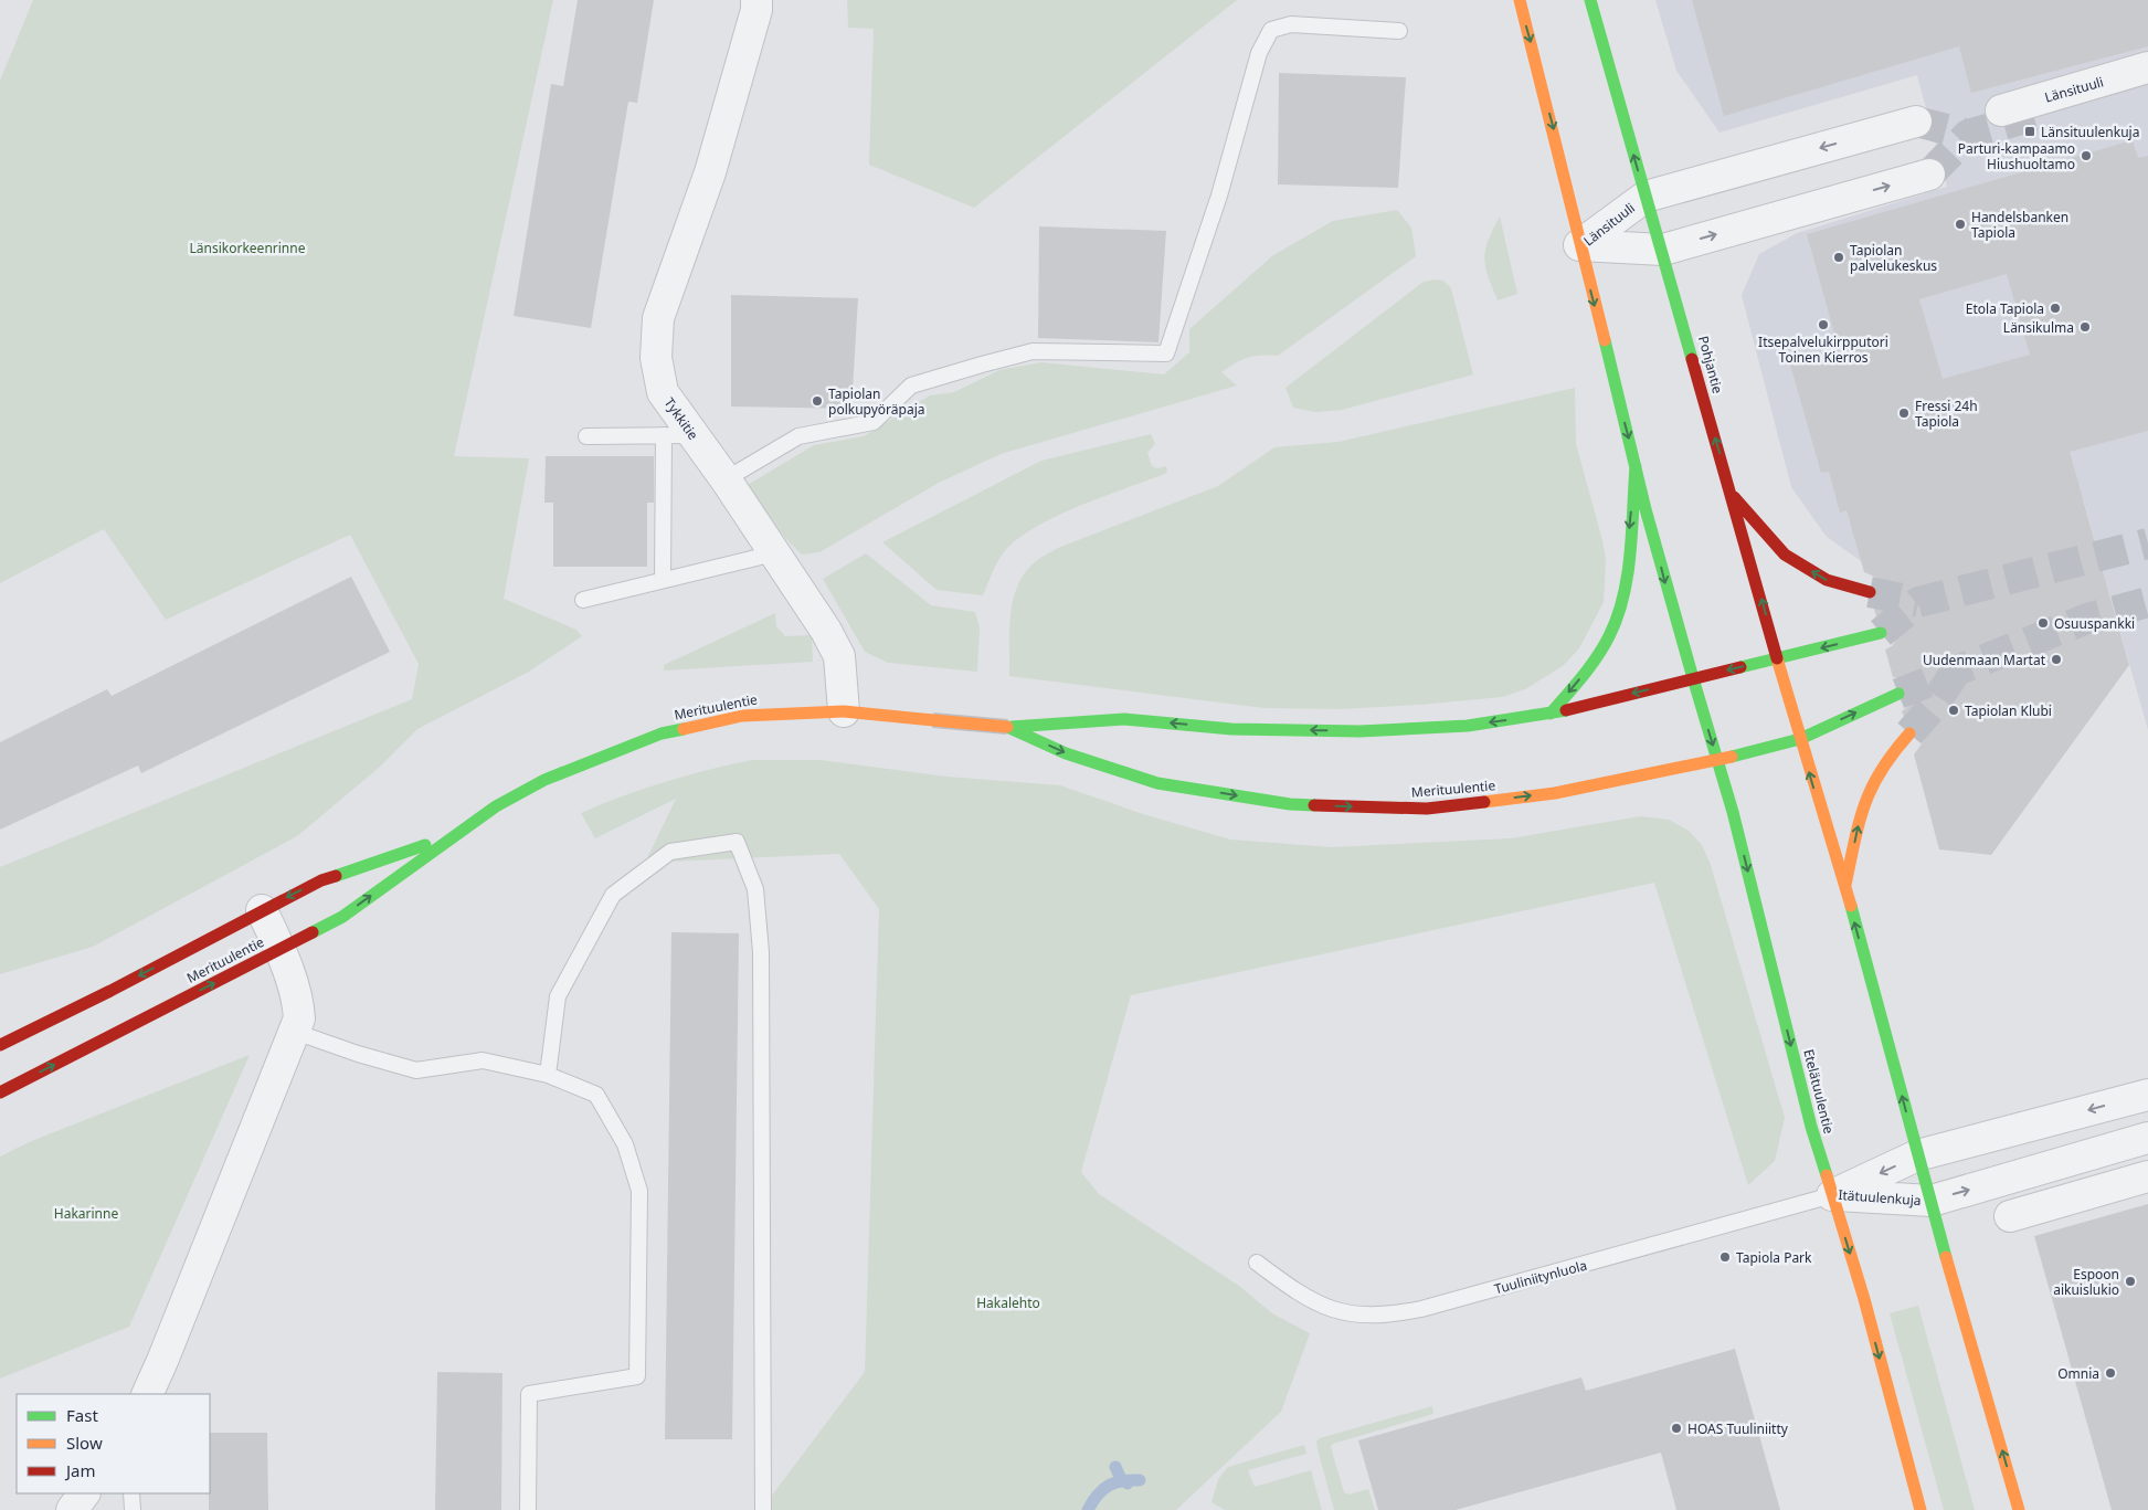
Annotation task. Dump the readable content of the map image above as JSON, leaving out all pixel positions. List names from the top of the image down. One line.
{"streets":{"main road":["Pohjantie","Merituulentie","Etelätuulentie"],"street":["Länsituuli","Tykkitie","Itätuulenkuja"],"lane":["Tuuliniitynluola"]},"crossings":[["Länsituuli","Pohjantie"],["Pohjantie","Merituulentie"],["Tykkitie","Merituulentie"],["Merituulentie","Etelätuulentie"],["Etelätuulentie","Itätuulenkuja"],["Etelätuulentie","Tuuliniitynluola"],["Itätuulenkuja","Tuuliniitynluola"]],"parks":["Länsikorkeenrinne","Hakarinne","Hakalehto"],"places":{"transit":["Länsituulenkuja"],"other":["Parturi-kampaamo Hiushuoltamo","Handelsbanken Tapiola","Tapiolan palvelukeskus","Etola Tapiola","Itsepalvelukirpputori Toinen Kierros","Länsikulma","Tapiolan polkupyöräpaja","Fressi 24h Tapiola","Osuuspankki","Uudenmaan Martat","Tapiolan Klubi","Tapiola Park","Espoon aikuislukio","Omnia","HOAS Tuuliniitty"]},"legend":["Fast","Slow","Jam"]}
